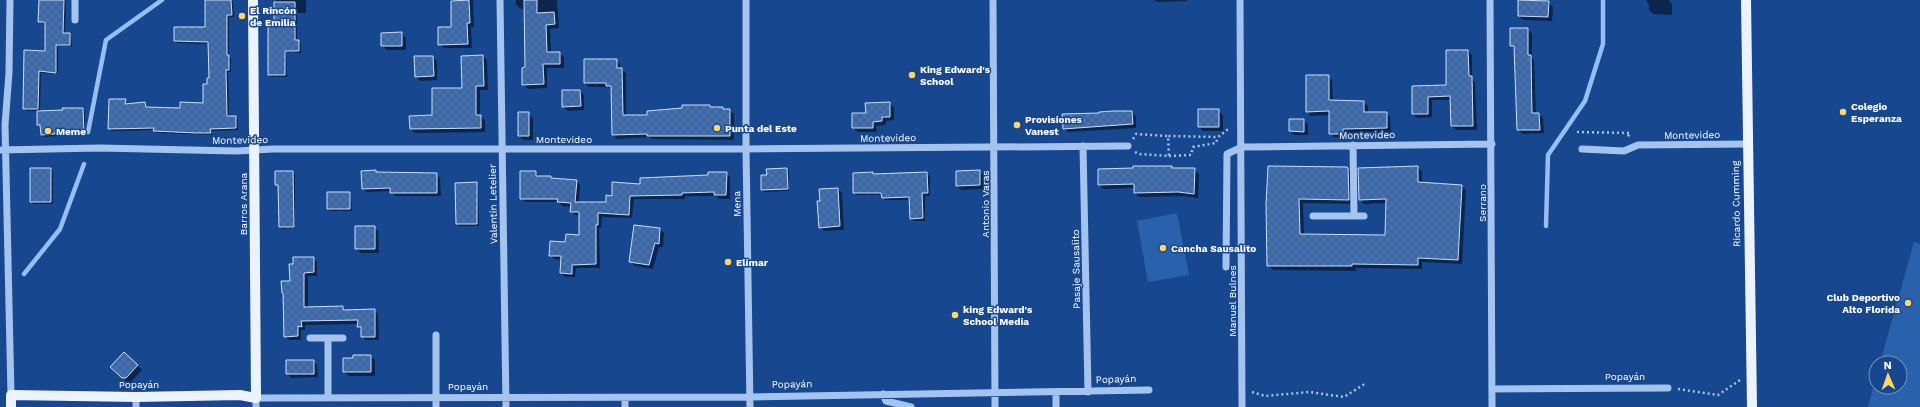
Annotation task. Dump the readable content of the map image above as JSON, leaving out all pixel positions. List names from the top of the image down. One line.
{"streets":{"main road":["Barros Arana","Ricardo Cumming","Popayán"],"street":["Montevideo","Serrano","Valentín Letelier","Mena","Antonio Varas","Pasaje Sausalito","Manuel Bulnes"]},"crossings":[["Montevideo","Serrano"],["Montevideo","Barros Arana"],["Montevideo","Valentín Letelier"],["Montevideo","Mena"],["Montevideo","Antonio Varas"],["Montevideo","Ricardo Cumming"],["Montevideo","Pasaje Sausalito"],["Montevideo","Manuel Bulnes"],["Serrano","Popayán"],["Barros Arana","Popayán"],["Valentín Letelier","Popayán"],["Mena","Popayán"],["Antonio Varas","Popayán"],["Pasaje Sausalito","Popayán"]],"places":["El Rincón de Emilia","King Edward's School","Colegio Esperanza","Provisiones Vanest","Punta del Este","Meme","Cancha Sausalito","Elimar","Club Deportivo Alto Florida","king Edward's School Media"],"north":"top"}
